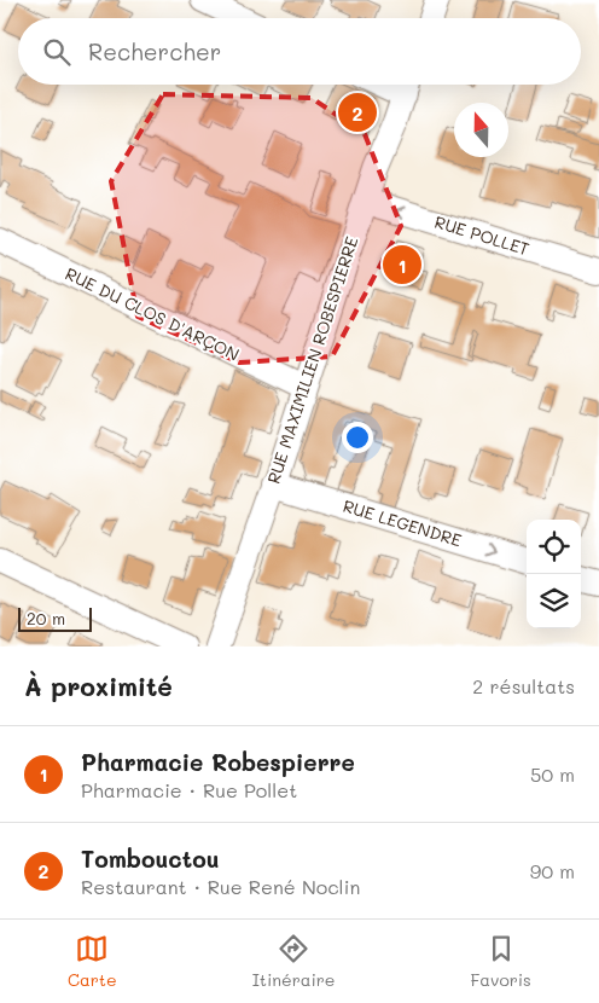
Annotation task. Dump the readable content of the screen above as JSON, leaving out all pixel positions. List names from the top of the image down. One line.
{"streets":{"street":["RUE POLLET","RUE DU CLOS D'ARÇON","RUE MAXIMILIEN ROBESPIERRE","RUE LEGENDRE"]},"crossings":[["RUE POLLET","RUE MAXIMILIEN ROBESPIERRE"],["RUE DU CLOS D'ARÇON","RUE MAXIMILIEN ROBESPIERRE"],["RUE MAXIMILIEN ROBESPIERRE","RUE LEGENDRE"]],"one_way":["RUE POLLET","RUE LEGENDRE"],"scale_bar":"20 m","north":"top","page":{"search":"Rechercher","pins":["2","1"],"scale":"20 m","heading":["À proximité","2 résultats"],"list":[{"mark":"1","name":"Pharmacie Robespierre","note":"Pharmacie · Rue Pollet","value":"50 m"},{"mark":"2","name":"Tombouctou","note":"Restaurant · Rue René Noclin","value":"90 m"}],"nav":["Carte","Itinéraire","Favoris"]}}
